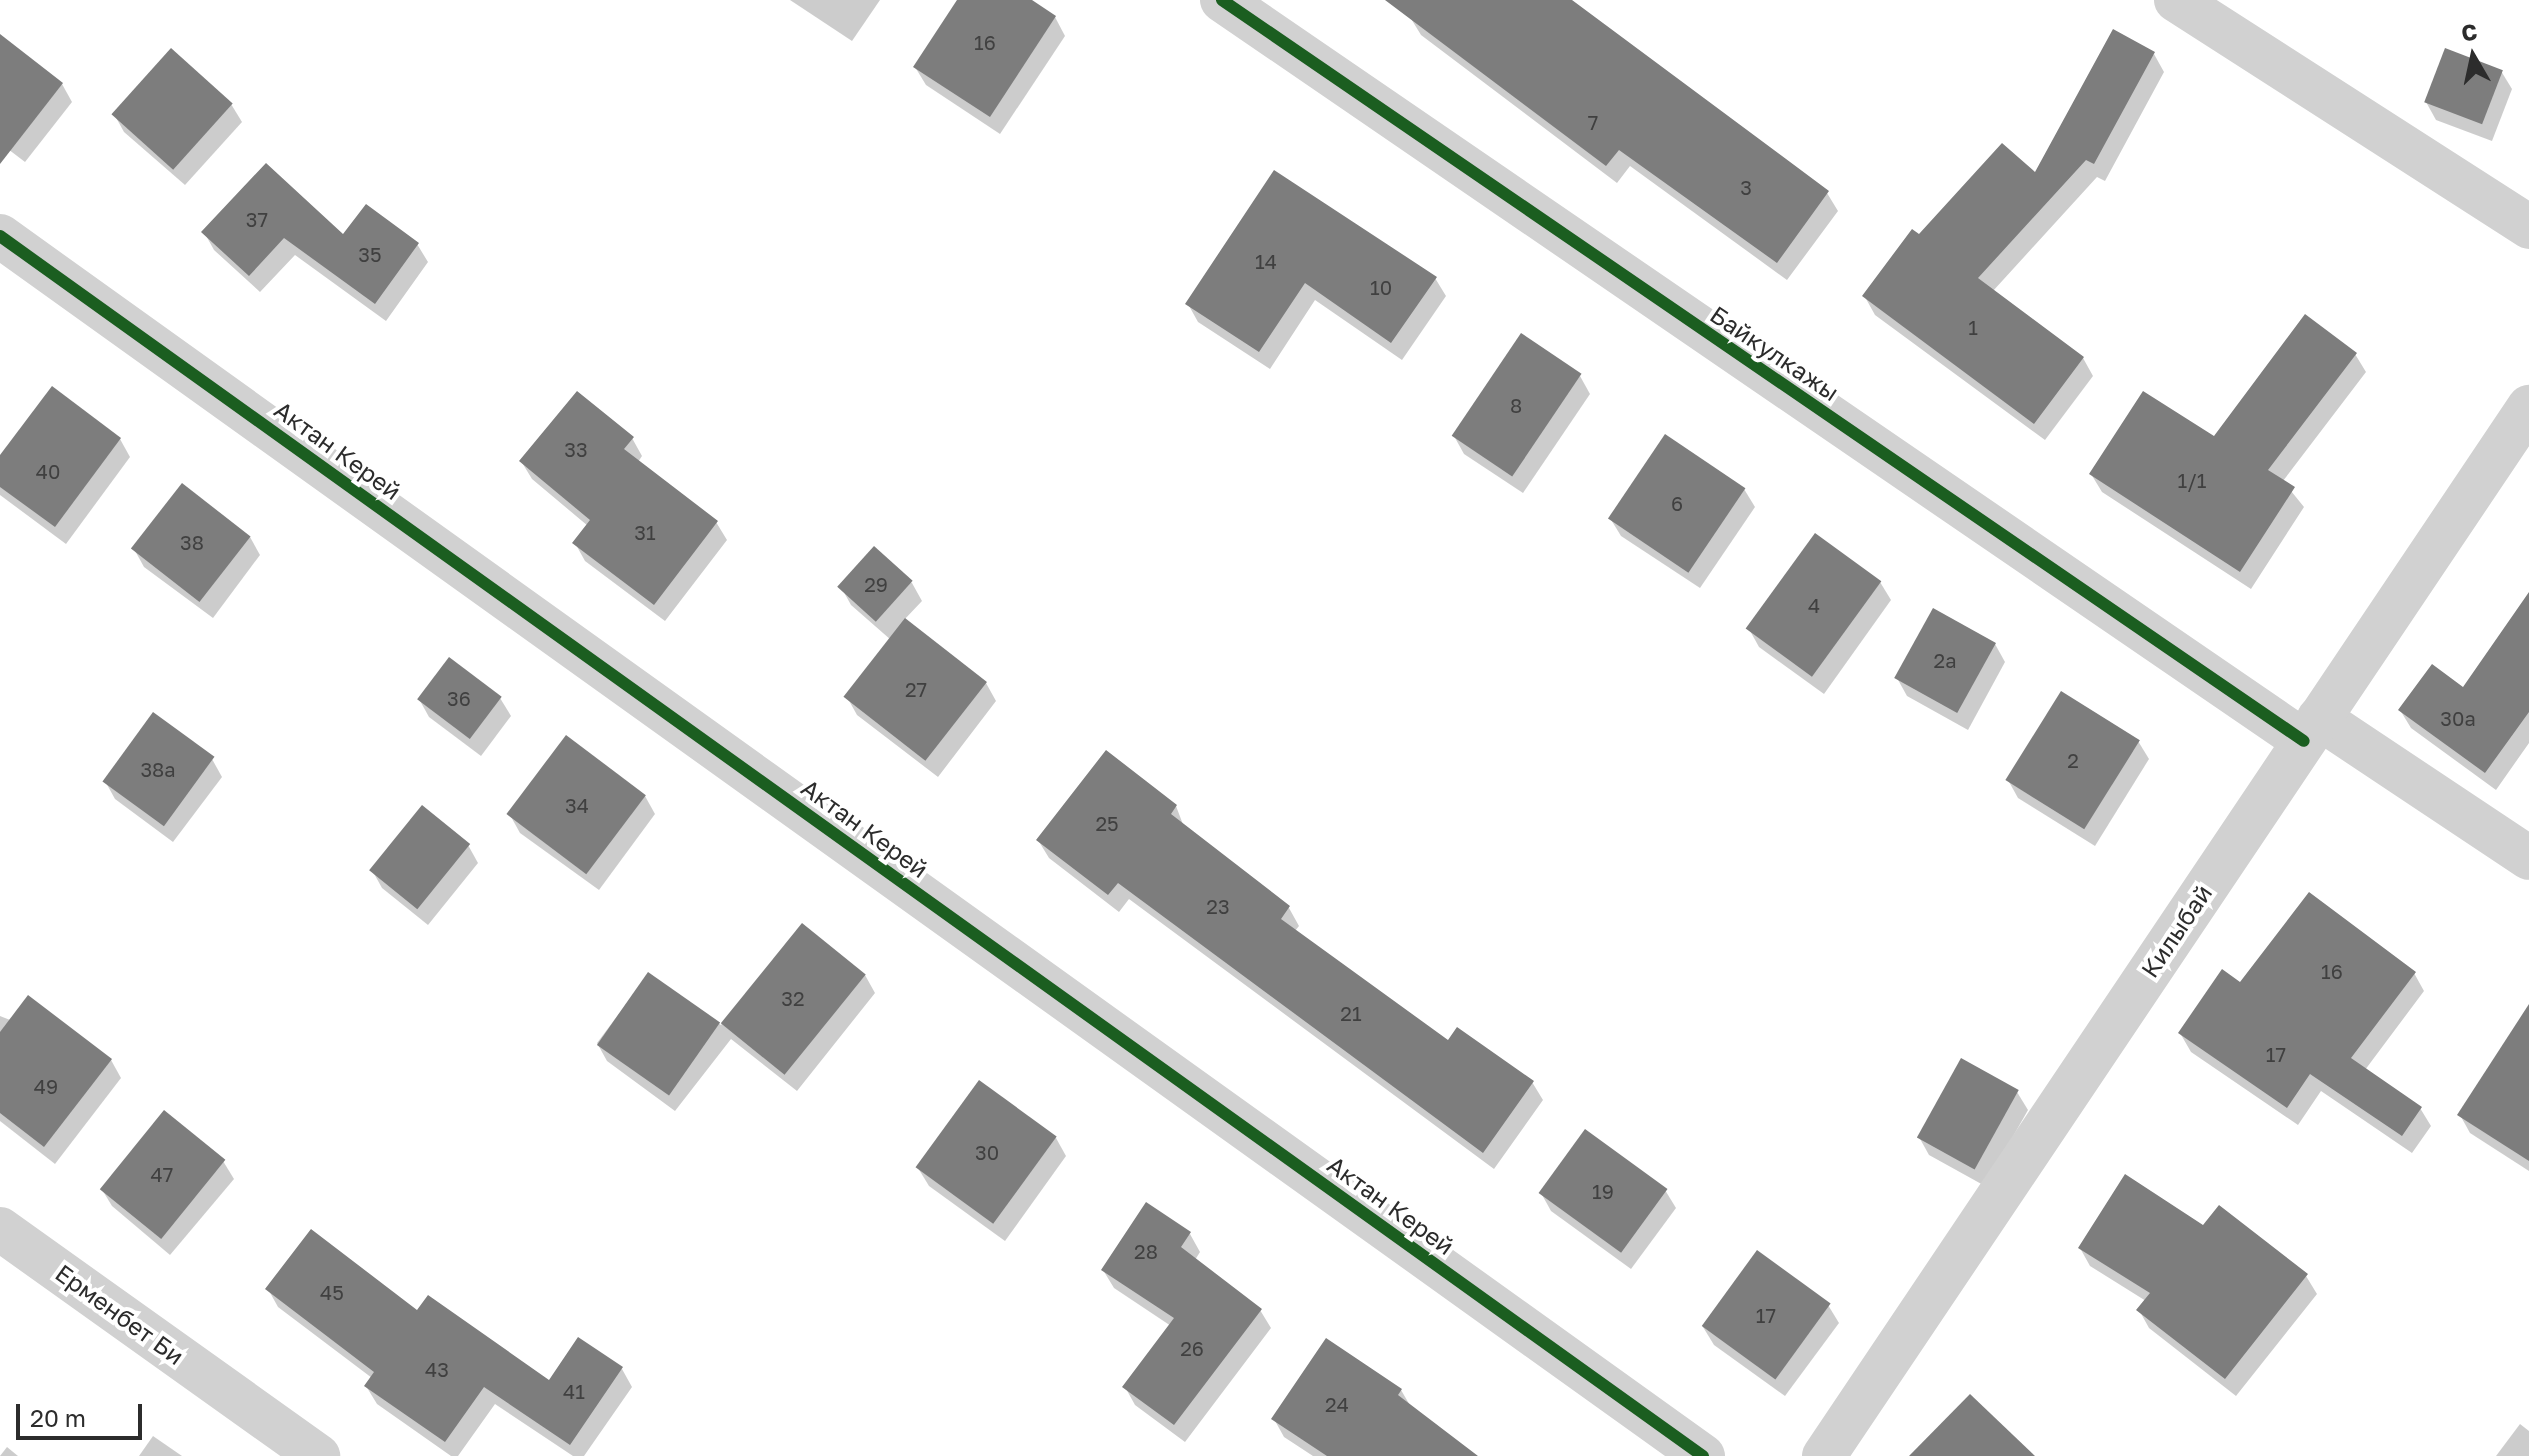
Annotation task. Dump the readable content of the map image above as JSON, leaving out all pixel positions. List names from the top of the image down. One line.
{"streets":{"street":["Байкулкажы","Актан Керей","Килыбай","Ерменбет Би"]},"crossings":[["Байкулкажы","Килыбай"]],"house_numbers":["16","7","3","37","35","14","10","1","8","33","40","1/1","6","31","38","29","4","2а","27","36","30а","2","38а","34","25","23","16","32","21","17","49","30","47","19","28","45","17","26","43","41","24"],"scale_bar":"20 m","north":"top"}
